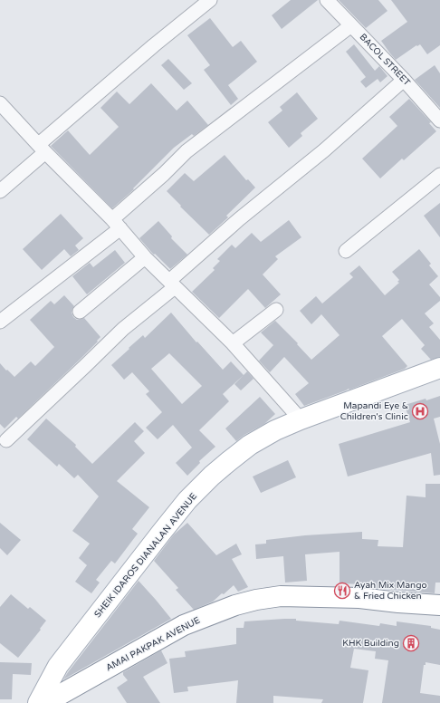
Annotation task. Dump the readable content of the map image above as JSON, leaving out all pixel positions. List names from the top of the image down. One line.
{"streets":{"main road":["SHEIK IDAROS DIANALAN AVENUE","AMAI PAKPAK AVENUE"],"street":["BACOL STREET"]},"places":{"hospital":["Mapandi Eye & Children's Clinic"],"restaurant":["Ayah Mix Mango & Fried Chicken"],"building":["KHK Building"]}}
